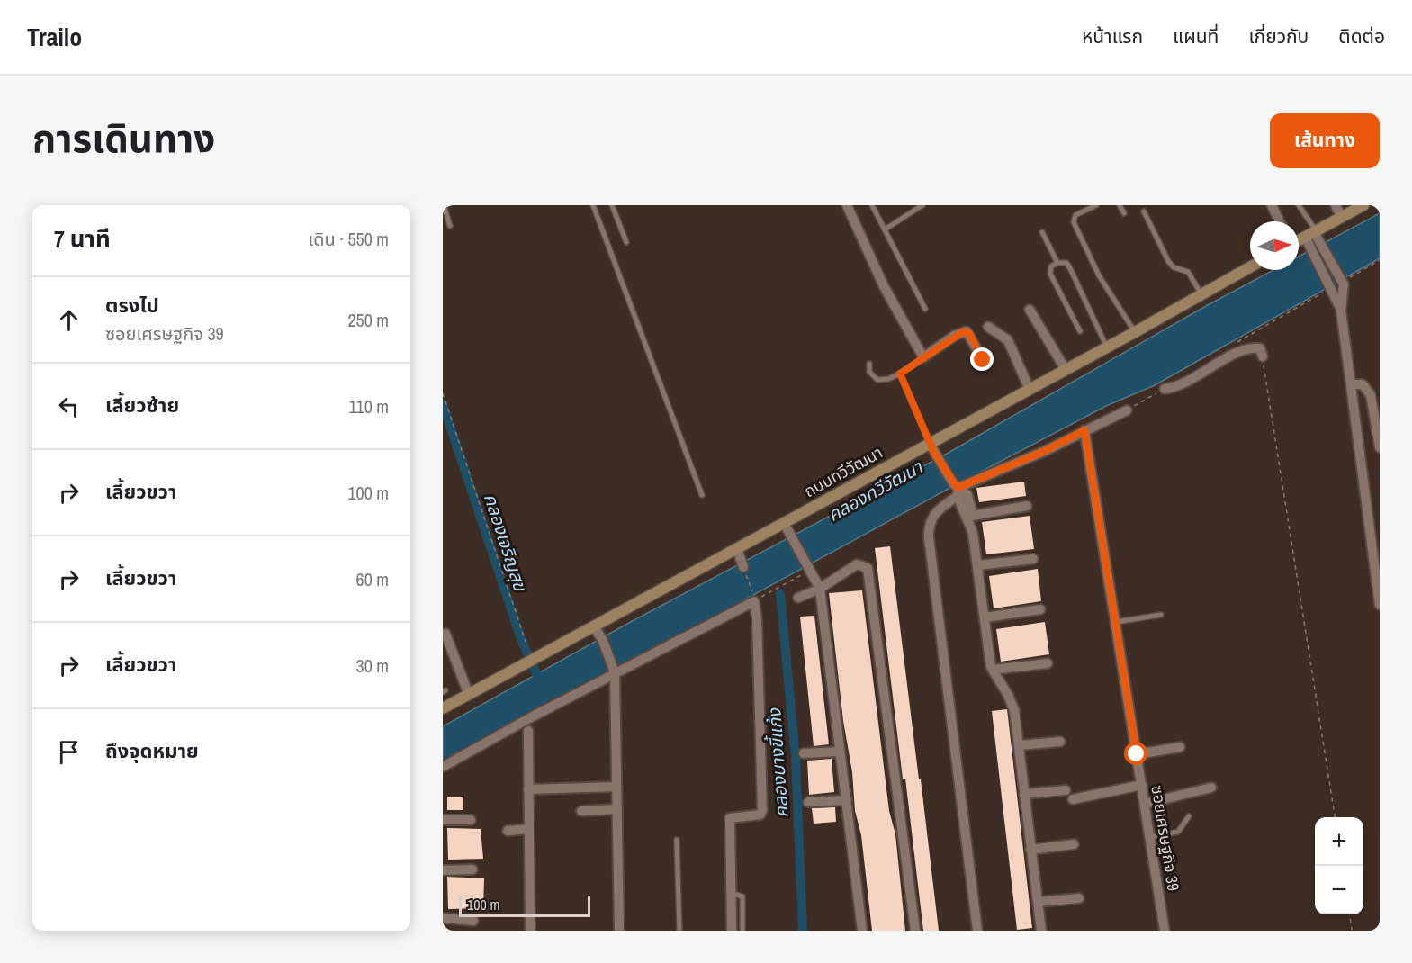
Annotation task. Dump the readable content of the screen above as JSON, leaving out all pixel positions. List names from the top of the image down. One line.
{"streets":{"main road":["ถนนทวีวัฒนา"],"street":["ซอยเศรษฐกิจ 39"]},"water":["คลองทวีวัฒนา","คลองเจริญสุข","คลองบางขี้แก้ง"],"scale_bar":"100 m","north":"right","page":{"header":"Trailo","nav":["หน้าแรก","แผนที่","เกี่ยวกับ","ติดต่อ"],"title":"การเดินทาง","buttons":"เส้นทาง","heading":["7 นาที","เดิน · 550 m"],"list":[["ตรงไป","ซอยเศรษฐกิจ 39","250 m"],["เลี้ยวซ้าย","110 m"],["เลี้ยวขวา","100 m"],["เลี้ยวขวา","60 m"],["เลี้ยวขวา","30 m"],"ถึงจุดหมาย"],"map_buttons":["+","−"],"scale":"100 m"}}
